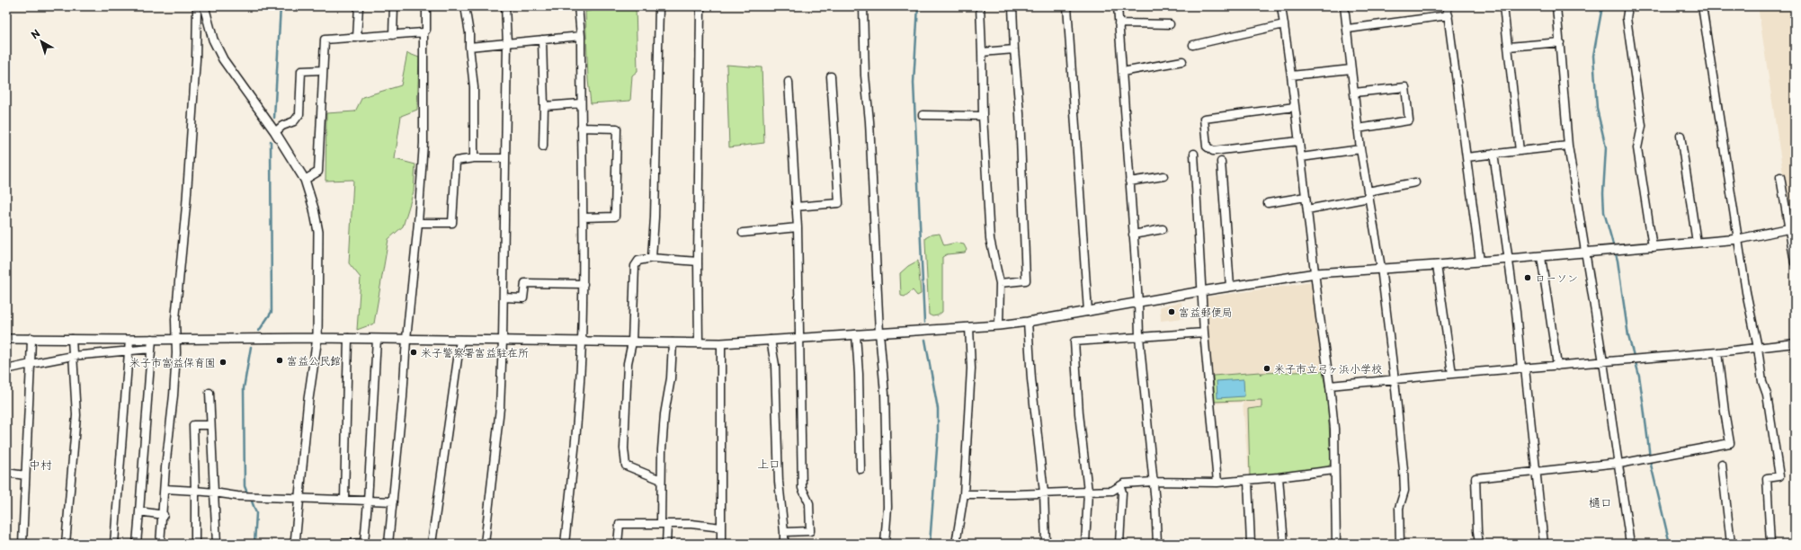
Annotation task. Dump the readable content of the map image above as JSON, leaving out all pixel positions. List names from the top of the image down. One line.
{"districts":["上口","中村","樋口"],"places":["ローソン","富益郵便局","米子警察署富益駐在所","富益公民館","米子市富益保育園","米子市立弓ヶ浜小学校"],"north":"top left"}
